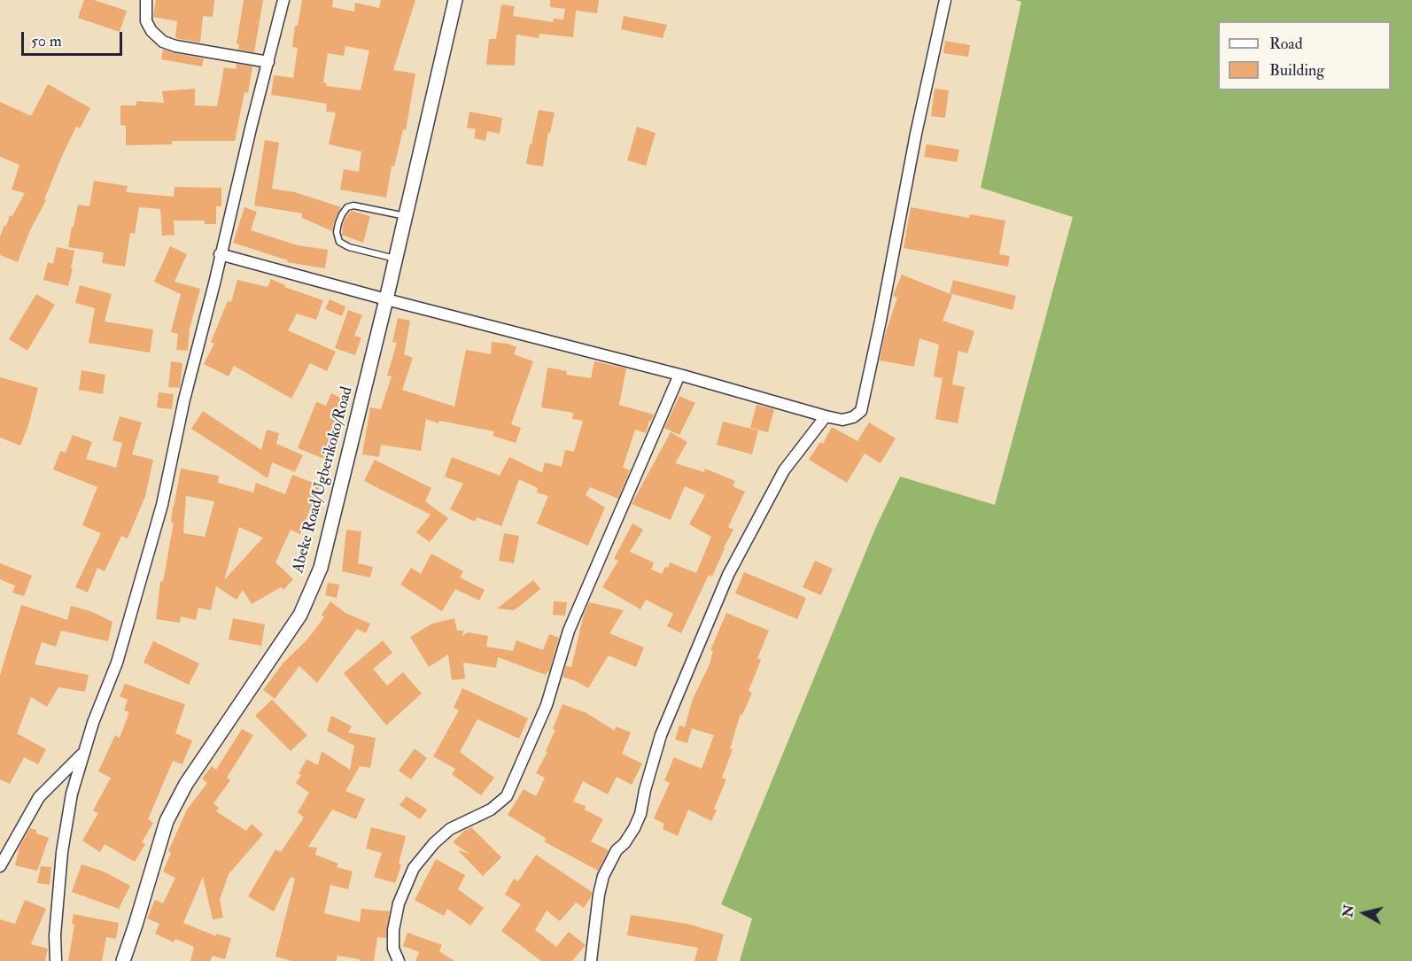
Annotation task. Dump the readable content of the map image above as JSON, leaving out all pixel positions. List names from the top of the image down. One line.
{"streets":{"street":["Abeke Road/Ugberikoko/Road"]},"legend":["Road","Building"],"scale_bar":"50 m","north":"left"}
